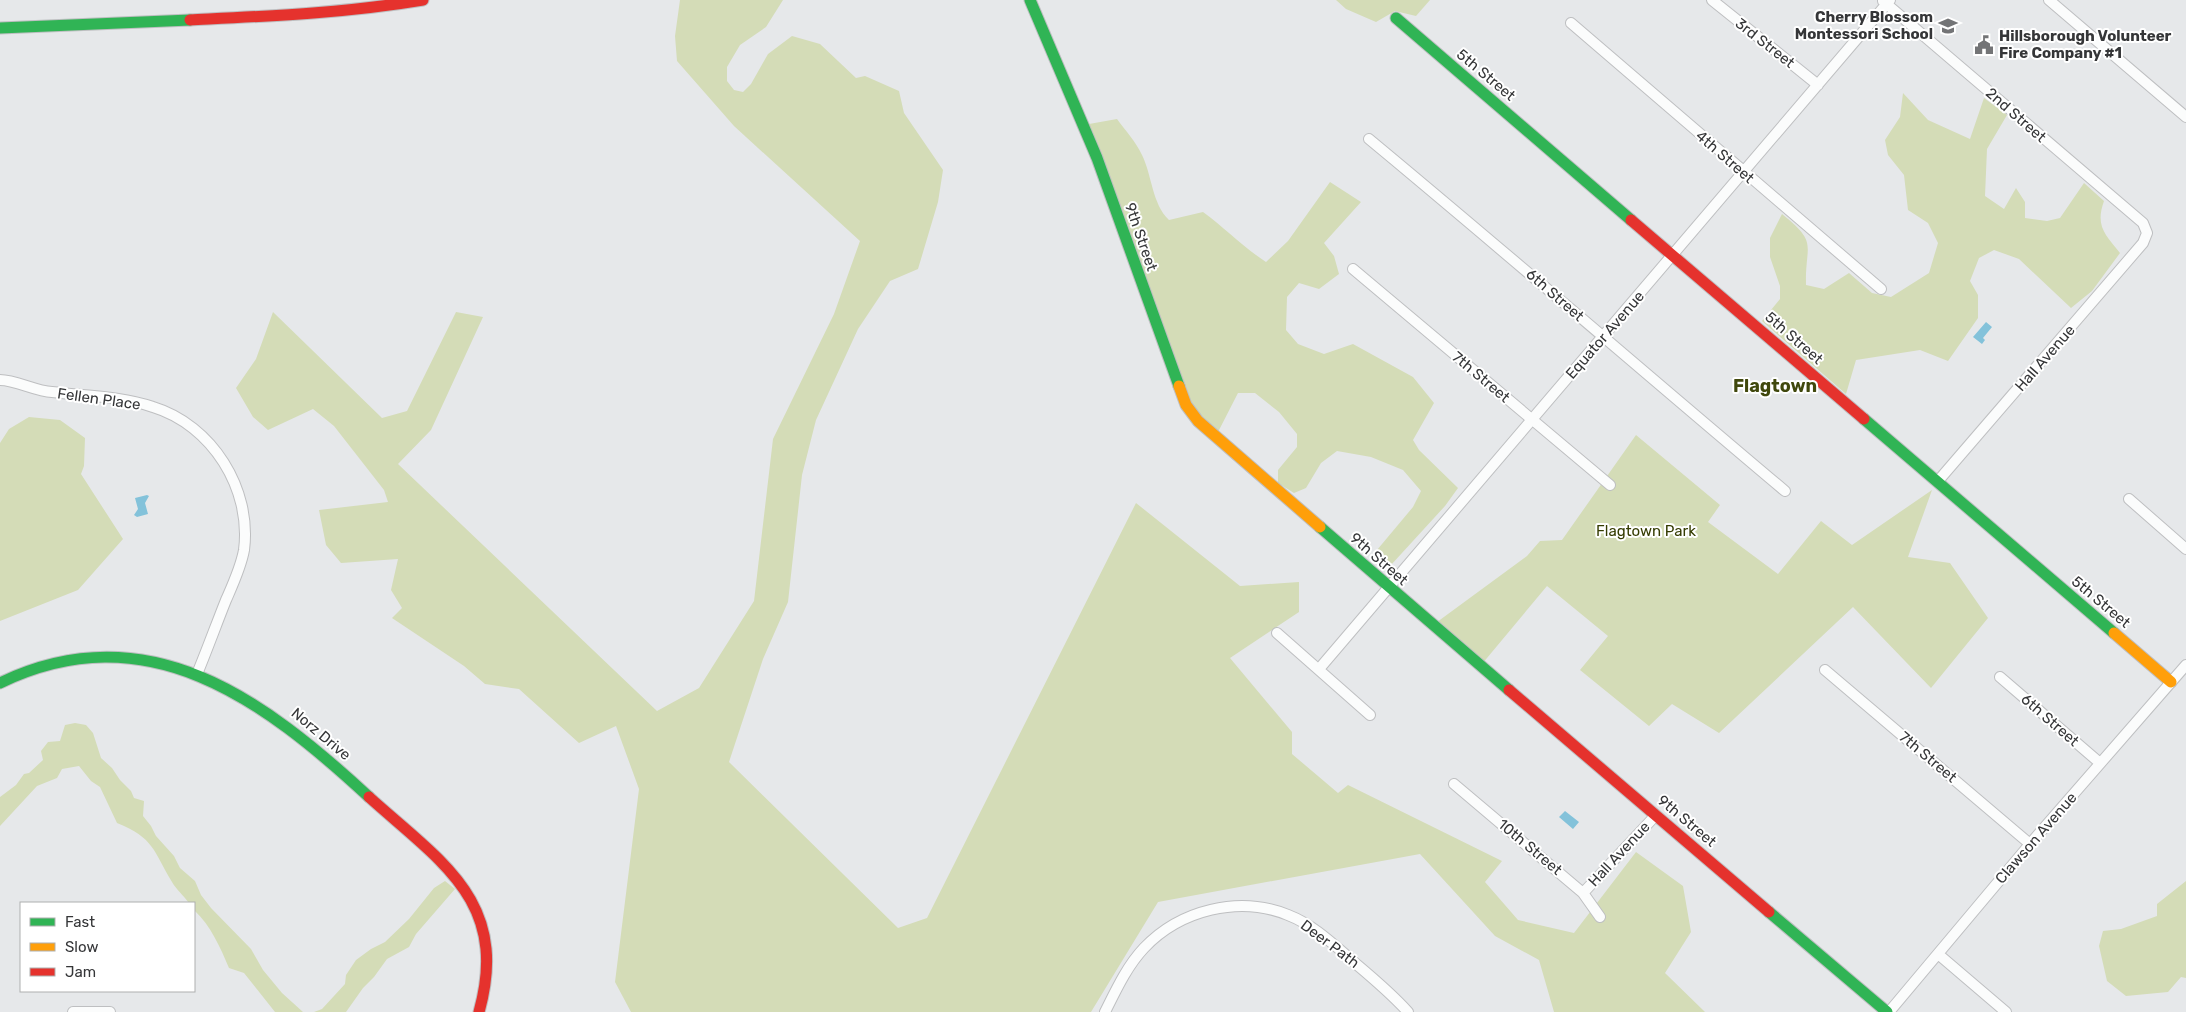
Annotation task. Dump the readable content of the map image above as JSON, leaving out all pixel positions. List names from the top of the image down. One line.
{"streets":{"street":["3rd Street","5th Street","2nd Street","4th Street","9th Street","6th Street","Equator Avenue","Hall Avenue","7th Street","Fellen Place","Norz Drive","Clawson Avenue","10th Street","Deer Path"]},"crossings":[["3rd Street","Equator Avenue"],["5th Street","Equator Avenue"],["5th Street","Hall Avenue"],["5th Street","Clawson Avenue"],["2nd Street","Equator Avenue"],["2nd Street","Hall Avenue"],["4th Street","Equator Avenue"],["9th Street","Equator Avenue"],["9th Street","Hall Avenue"],["9th Street","Clawson Avenue"],["6th Street","Equator Avenue"],["6th Street","Clawson Avenue"],["Equator Avenue","7th Street"],["Hall Avenue","10th Street"],["7th Street","Clawson Avenue"],["Fellen Place","Norz Drive"]],"districts":["Flagtown"],"parks":["Flagtown Park"],"places":{"school or university":["Cherry Blossom Montessori School"],"public building":["Hillsborough Volunteer Fire Company #1"]},"legend":["Fast","Slow","Jam"]}
